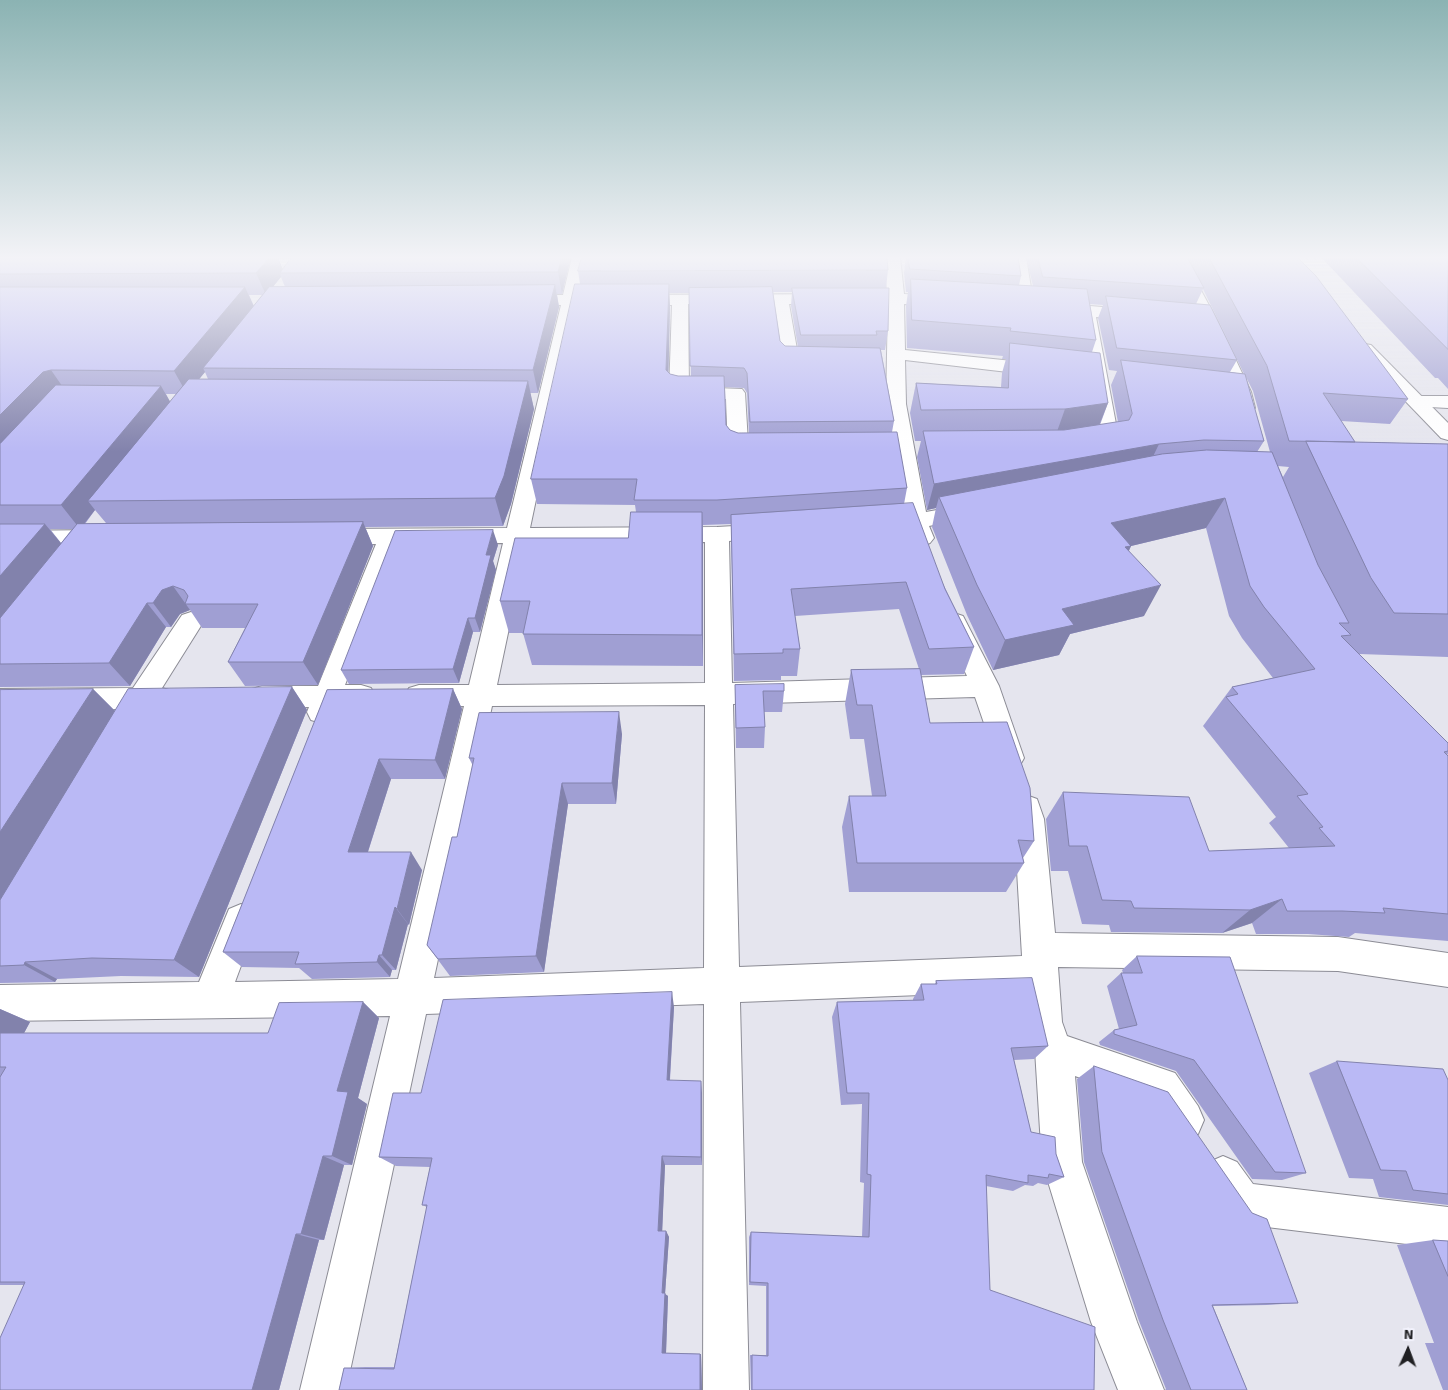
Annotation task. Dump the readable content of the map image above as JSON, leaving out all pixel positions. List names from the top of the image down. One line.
{"north":"top"}
